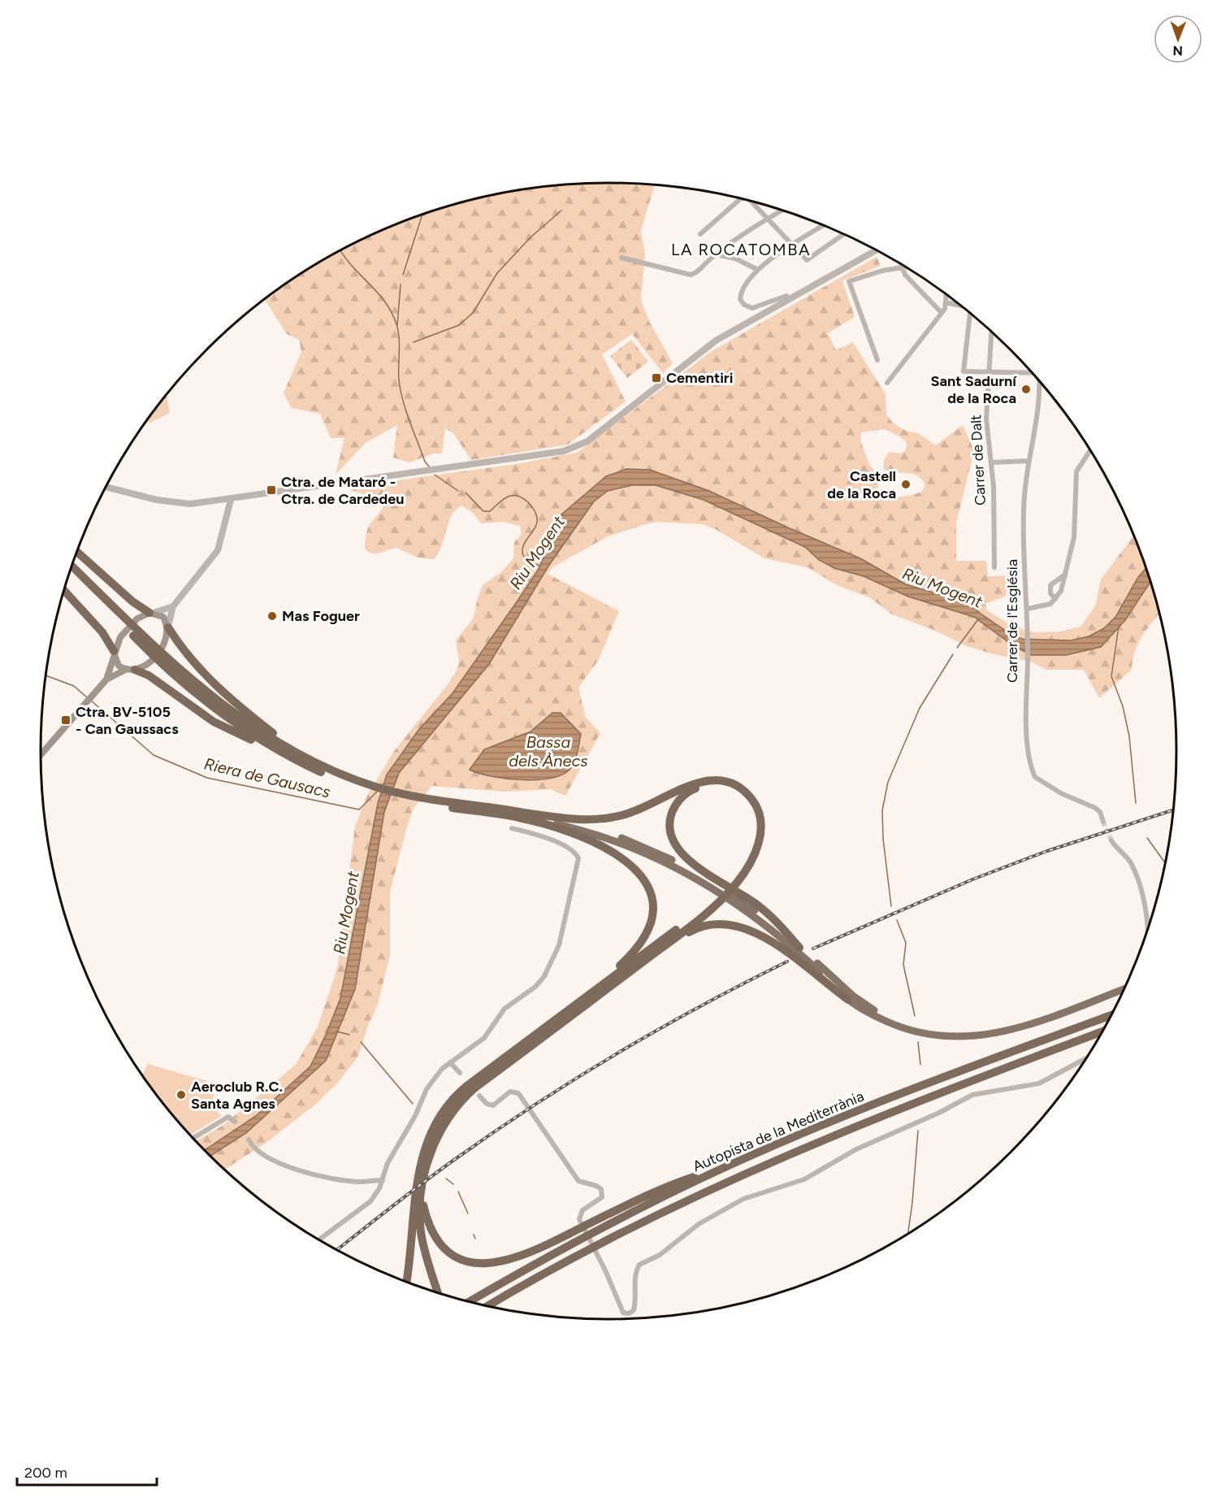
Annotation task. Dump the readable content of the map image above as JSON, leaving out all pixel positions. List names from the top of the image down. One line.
{"streets":{"highway":["Autopista de la Mediterrània"],"street":["Carrer de Dalt","Carrer de l'Església"]},"districts":["LA ROCATOMBA"],"water":["Riu Mogent","Bassa dels Ànecs","Riera de Gausacs"],"places":{"transit":["Cementiri","Ctra. de Mataró - Ctra. de Cardedeu","Ctra. BV-5105 - Can Gaussacs"],"other":["Sant Sadurní de la Roca","Castell de la Roca","Mas Foguer","Aeroclub R.C. Santa Agnes"]},"scale_bar":"200 m","north":"bottom"}
